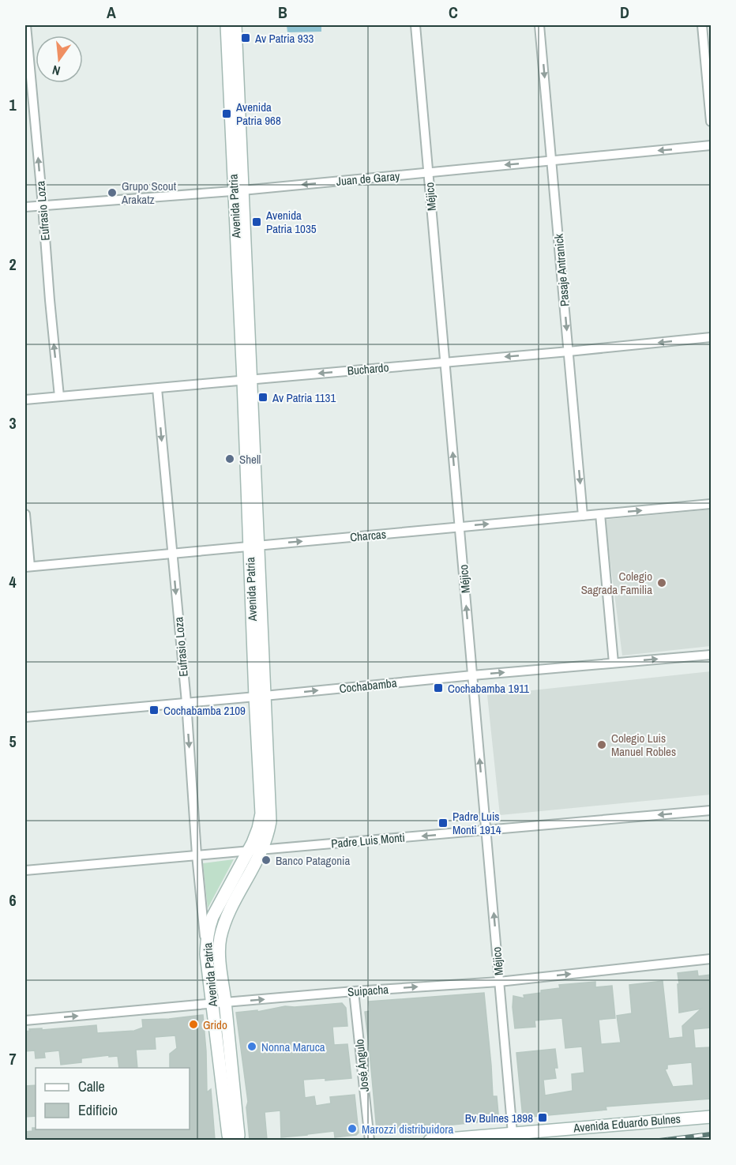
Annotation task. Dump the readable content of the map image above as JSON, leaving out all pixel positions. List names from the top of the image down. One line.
{"streets":{"main road":["Avenida Patria","Avenida Eduardo Bulnes"],"street":["Juan de Garay","Méjico","Eufrasio Loza","Pasaje Antranick","Buchardo","Charcas","Cochabamba","Padre Luis Monti","Suipacha","José Ángulo"]},"crossings":[["Juan de Garay","Méjico"],["Juan de Garay","Avenida Patria"],["Juan de Garay","Eufrasio Loza"],["Juan de Garay","Pasaje Antranick"],["Méjico","Buchardo"],["Méjico","Charcas"],["Méjico","Cochabamba"],["Méjico","Padre Luis Monti"],["Méjico","Suipacha"],["Méjico","Avenida Eduardo Bulnes"],["Avenida Patria","Eufrasio Loza"],["Avenida Patria","Buchardo"],["Avenida Patria","Charcas"],["Avenida Patria","Cochabamba"],["Avenida Patria","Padre Luis Monti"],["Avenida Patria","Suipacha"],["Eufrasio Loza","Buchardo"],["Eufrasio Loza","Charcas"],["Eufrasio Loza","Cochabamba"],["Eufrasio Loza","Padre Luis Monti"],["Pasaje Antranick","Buchardo"],["Pasaje Antranick","Charcas"],["Suipacha","José Ángulo"]],"one_way":["Juan de Garay","Méjico","Pasaje Antranick","Buchardo","Charcas","Cochabamba","Padre Luis Monti","Suipacha"],"places":{"transit":["Av Patria 933","Avenida Patria 968","Avenida Patria 1035","Av Patria 1131","Cochabamba 1911","Cochabamba 2109","Padre Luis Monti 1914","Bv Bulnes 1898"],"other":["Grupo Scout Arakatz","Shell","Colegio Sagrada Familia","Colegio Luis Manuel Robles","Banco Patagonia","Grido","Nonna Maruca","Marozzi distribuidora"]},"legend":["Calle","Edificio"],"north":"bottom","grid":{"columns":["A","B","C","D"],"rows":["1","2","3","4","5","6","7"]}}
